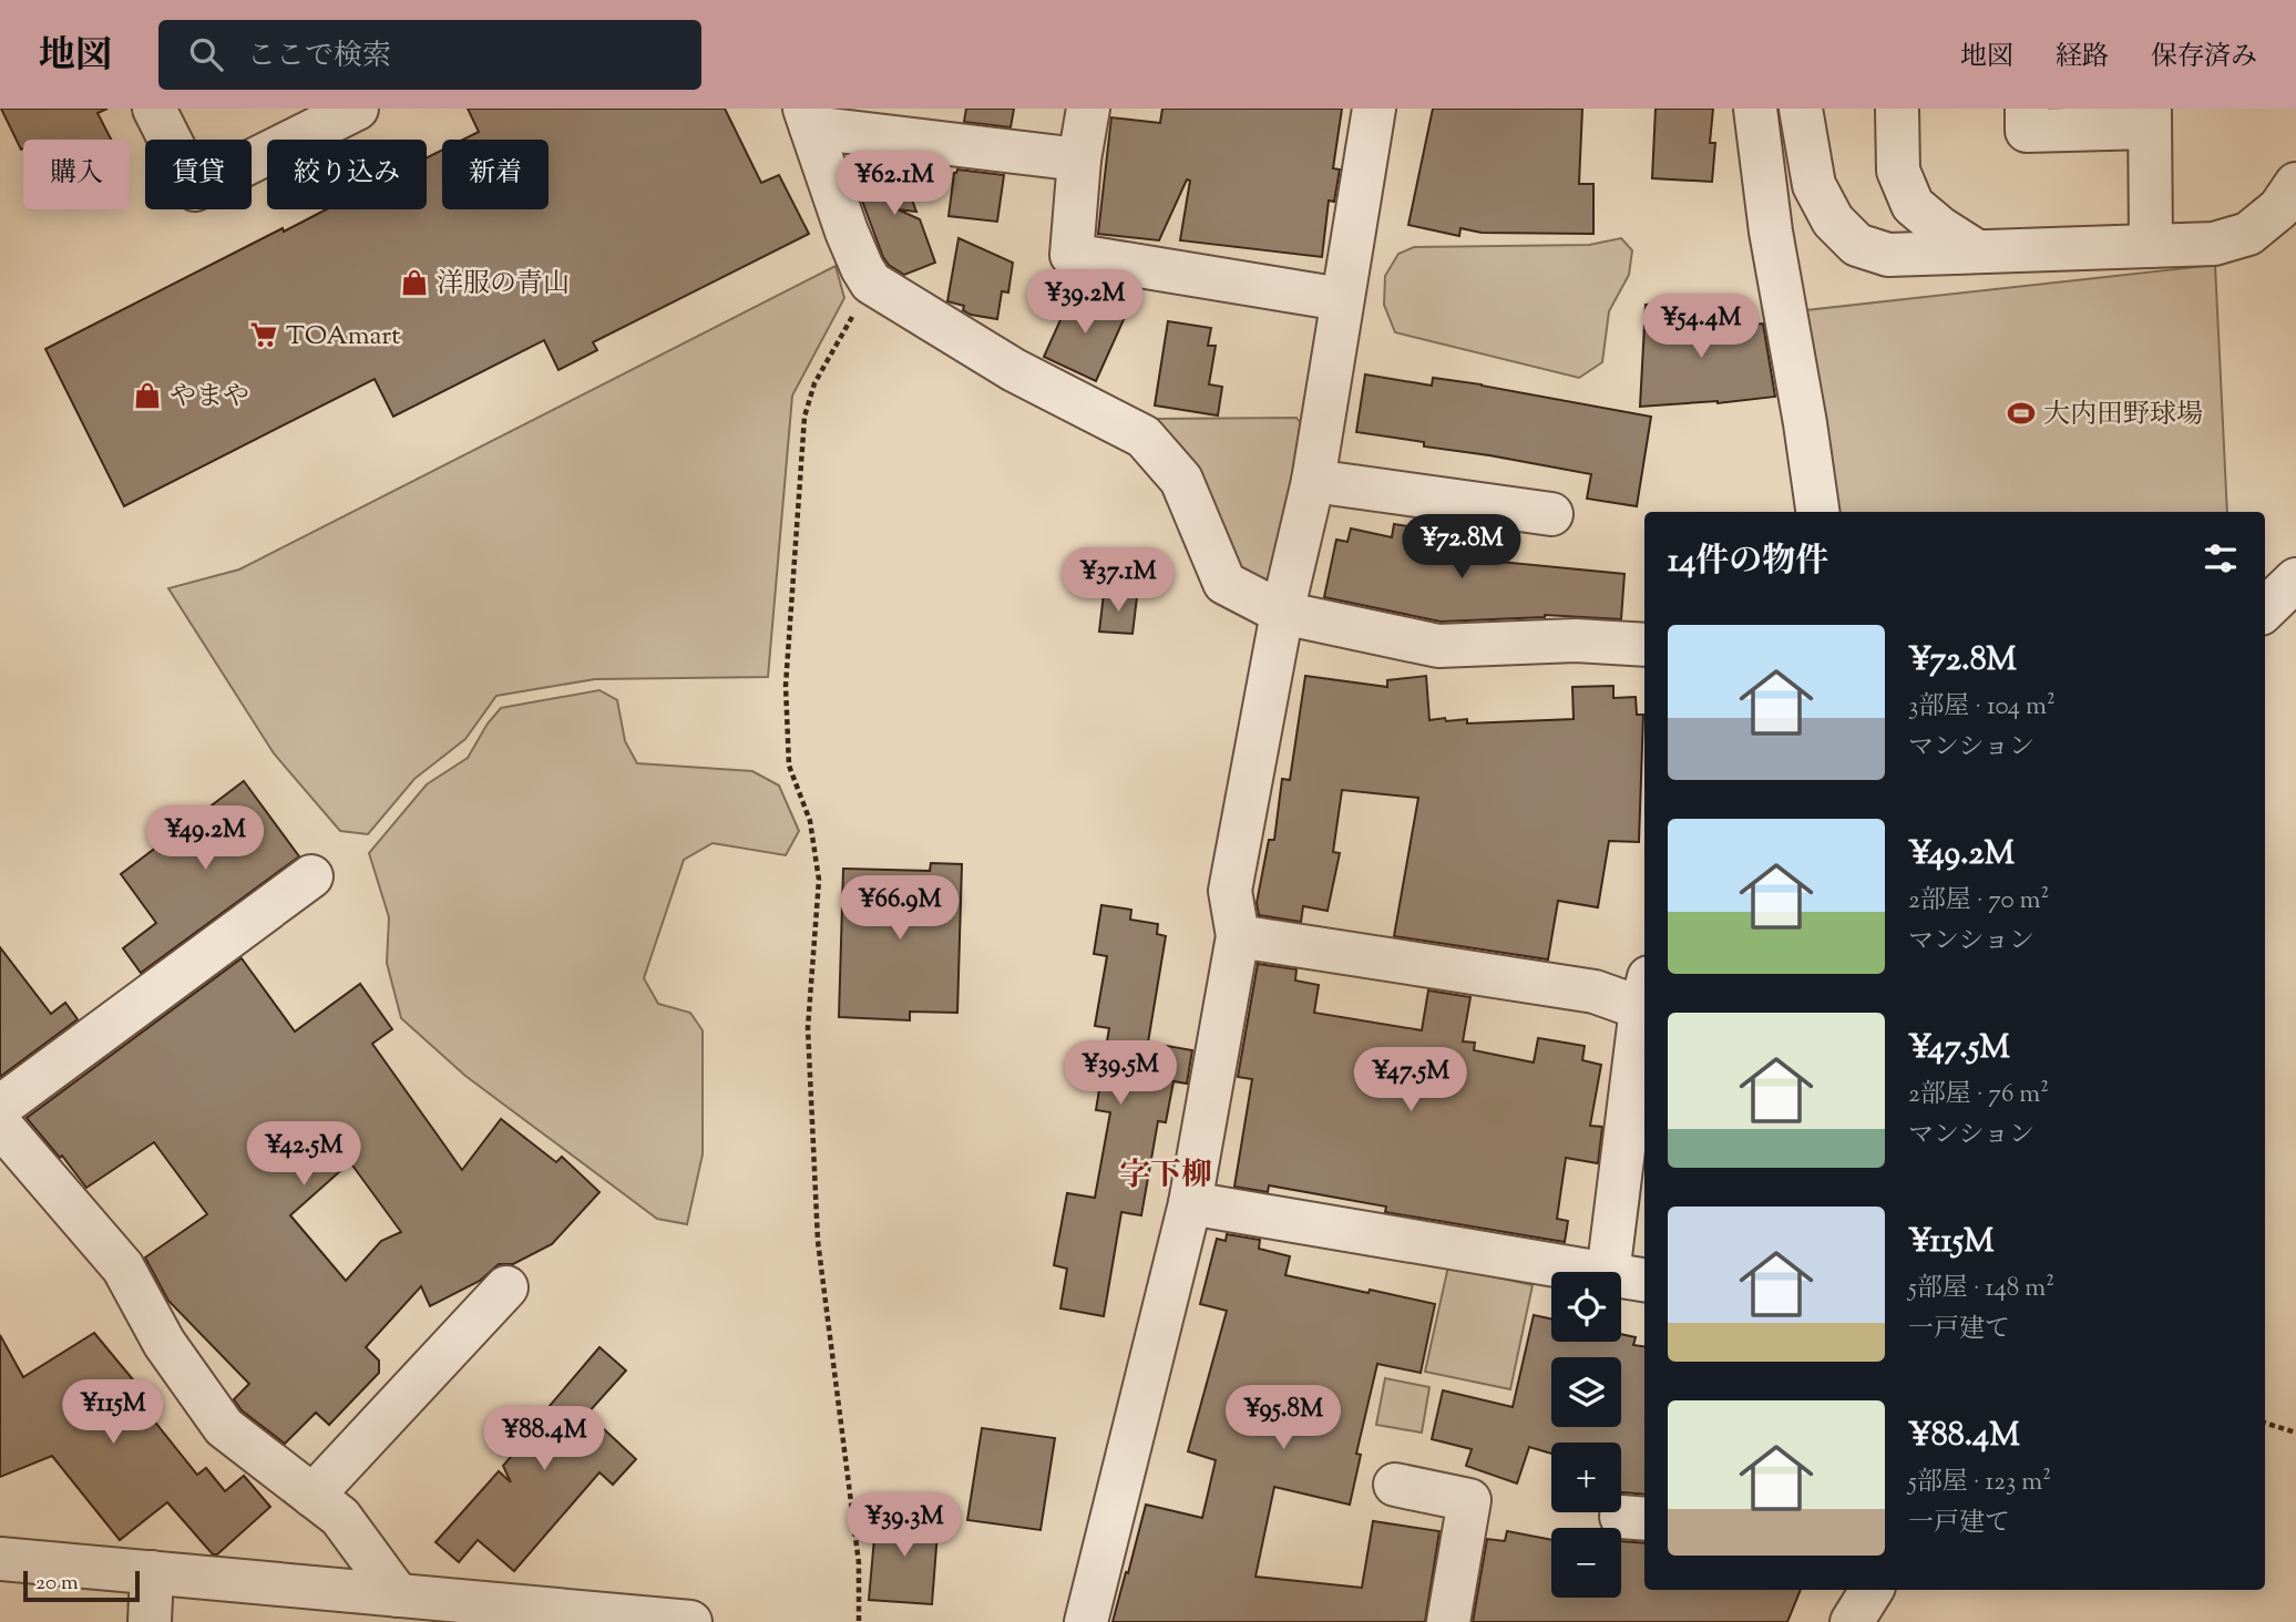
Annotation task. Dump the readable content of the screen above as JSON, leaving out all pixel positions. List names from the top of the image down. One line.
{"districts":["字下柳"],"places":{"shop":["洋服の青山","やまや"],"supermarket":["TOAmart"],"sports":["大内田野球場"]},"scale_bar":"20 m","page":{"header":"地図","search":"ここで検索","nav":["地図","経路","保存済み"],"chip":["購入","賃貸","絞り込み","新着"],"price":["¥62.1M","¥39.2M","¥54.4M","¥72.8M","¥37.1M","¥49.2M","¥66.9M","¥39.5M","¥47.5M","¥42.5M","¥115M","¥95.8M","¥88.4M","¥39.3M"],"heading":"14件の物件","list":[{"name":"¥72.8M","note":"3部屋 · 104 m² · マンション"},{"name":"¥49.2M","note":"2部屋 · 70 m² · マンション"},{"name":"¥47.5M","note":"2部屋 · 76 m² · マンション"},{"name":"¥115M","note":"5部屋 · 148 m² · 一戸建て"},{"name":"¥88.4M","note":"5部屋 · 123 m² · 一戸建て"}],"map_buttons":["+","−"],"scale":"20 m"}}
